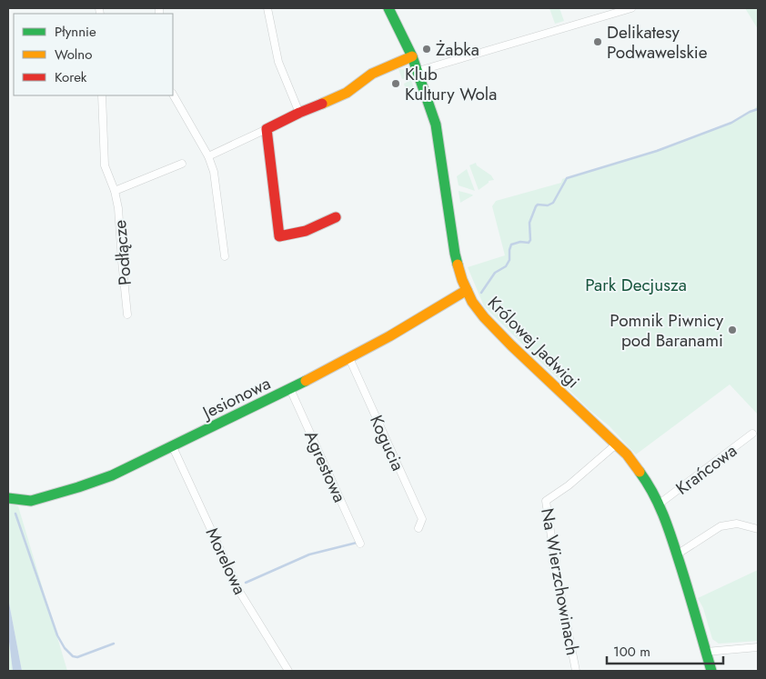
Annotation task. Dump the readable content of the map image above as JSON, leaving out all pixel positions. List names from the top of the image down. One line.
{"streets":{"street":["Podłącze","Królowej Jadwigi","Jesionowa","Kogucia","Agrestowa","Krańcowa","Morelowa","Na Wierzchowinach"]},"crossings":[["Królowej Jadwigi","Jesionowa"],["Królowej Jadwigi","Krańcowa"],["Królowej Jadwigi","Na Wierzchowinach"],["Jesionowa","Kogucia"],["Jesionowa","Agrestowa"],["Jesionowa","Morelowa"]],"parks":["Park Decjusza"],"places":["Delikatesy Podwawelskie","Żabka","Klub Kultury Wola","Pomnik Piwnicy pod Baranami"],"legend":["Płynnie","Wolno","Korek"],"scale_bar":"100 m"}
